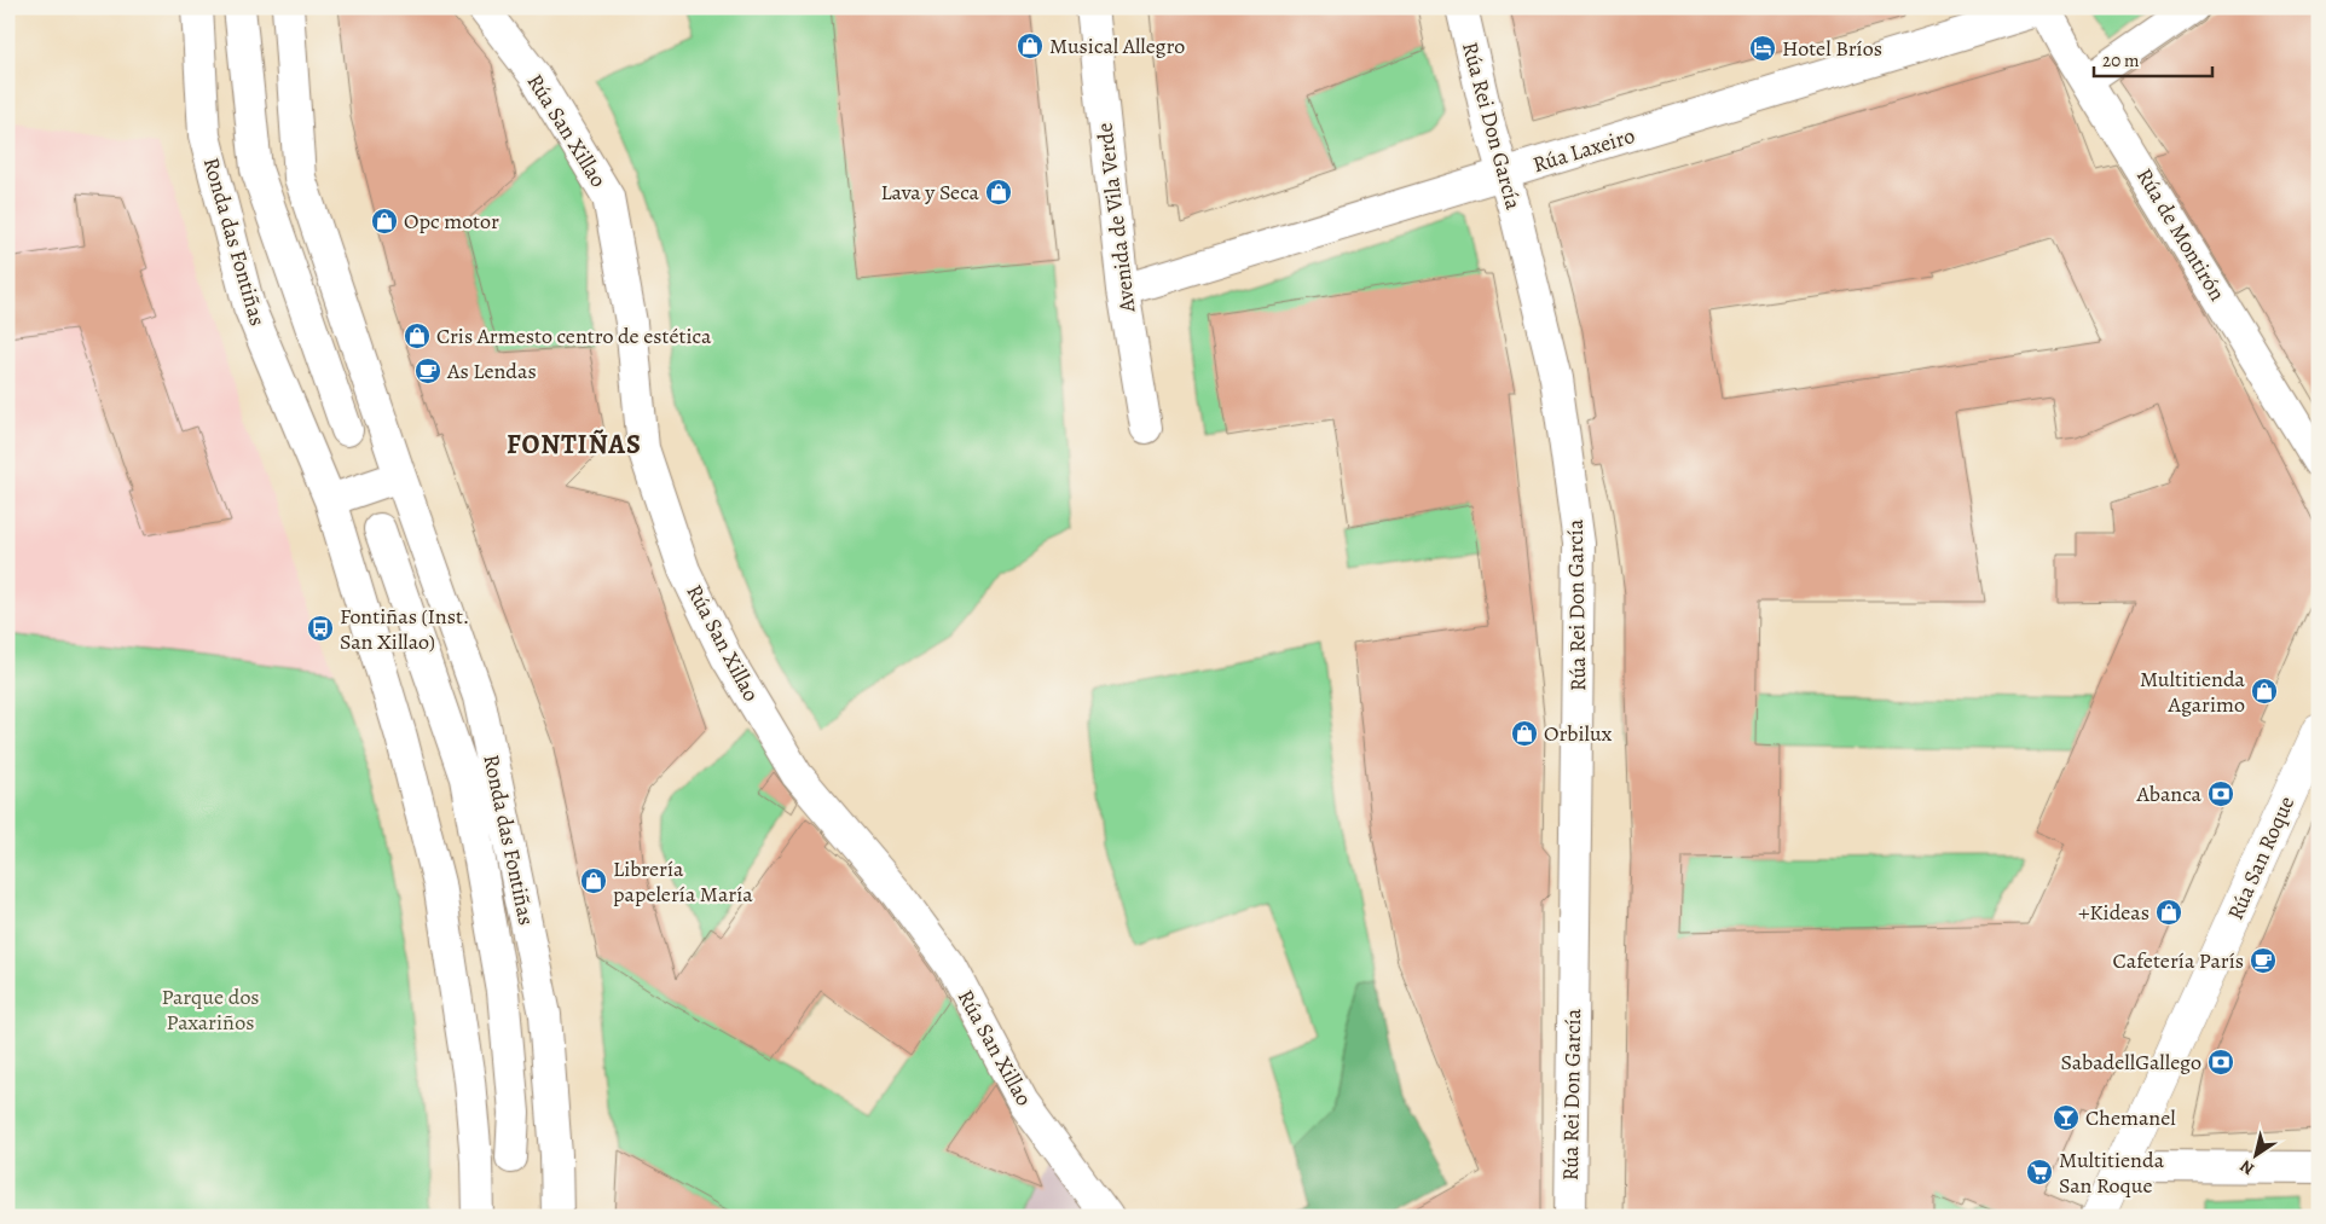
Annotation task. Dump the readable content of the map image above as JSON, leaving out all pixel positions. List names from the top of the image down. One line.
{"streets":{"street":["Rúa Rei Don García","Rúa San Xillao","Rúa Laxeiro","Avenida de Vila Verde","Rúa de Montirón","Ronda das Fontiñas","Rúa San Roque"]},"crossings":[["Rúa Rei Don García","Rúa Laxeiro"],["Rúa Laxeiro","Avenida de Vila Verde"],["Rúa Laxeiro","Rúa de Montirón"]],"districts":["FONTIÑAS"],"parks":["Parque dos Paxariños"],"places":{"shop":["Musical Allegro","Lava y Seca","Opc motor","Cris Armesto centro de estética","Multitienda Agarimo","Orbilux","Librería papelería María","+Kideas"],"hotel":["Hotel Bríos"],"cafe":["As Lendas","Cafetería París"],"bus stop":["Fontiñas (Inst. San Xillao)"],"bank":["Abanca","SabadellGallego"],"bar":["Chemanel"],"supermarket":["Multitienda San Roque"]},"scale_bar":"20 m","north":"bottom left"}
